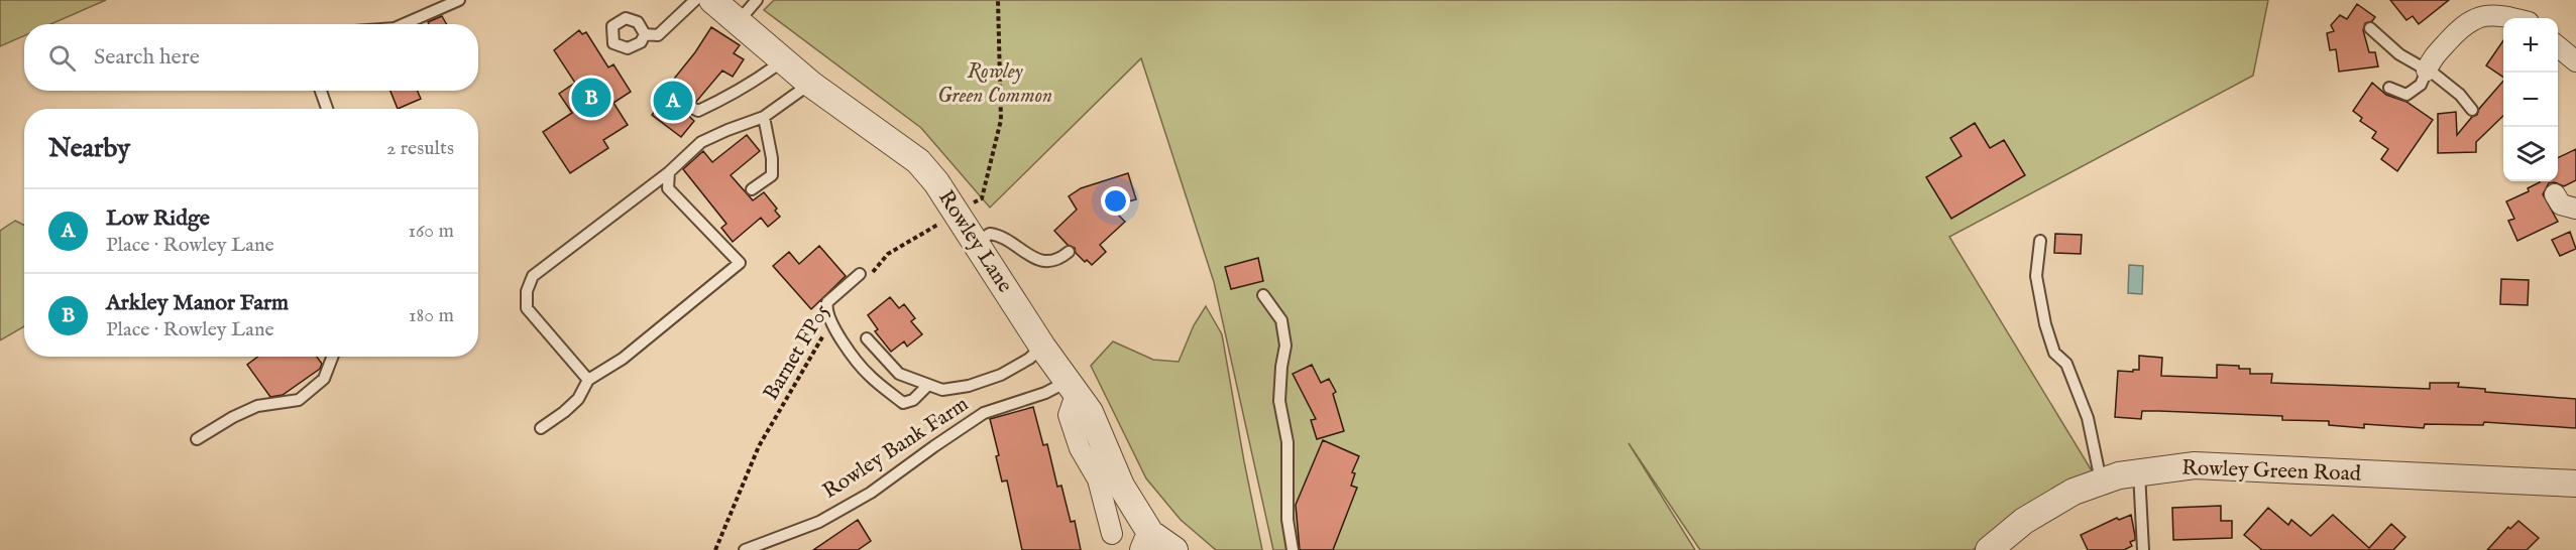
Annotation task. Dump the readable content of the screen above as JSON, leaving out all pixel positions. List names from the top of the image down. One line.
{"streets":{"street":["Rowley Lane","Rowley Green Road"],"lane":["Rowley Bank Farm"],"path":["Barnet FP05"]},"crossings":[["Rowley Lane","Rowley Bank Farm"]],"parks":["Rowley Green Common"],"page":{"map_buttons":["+","−"],"search":"Search here","pins":["B","A"],"heading":["Nearby","2 results"],"list":[{"mark":"A","name":"Low Ridge","note":"Place · Rowley Lane","value":"160 m"},{"mark":"B","name":"Arkley Manor Farm","note":"Place · Rowley Lane","value":"180 m"}]}}
